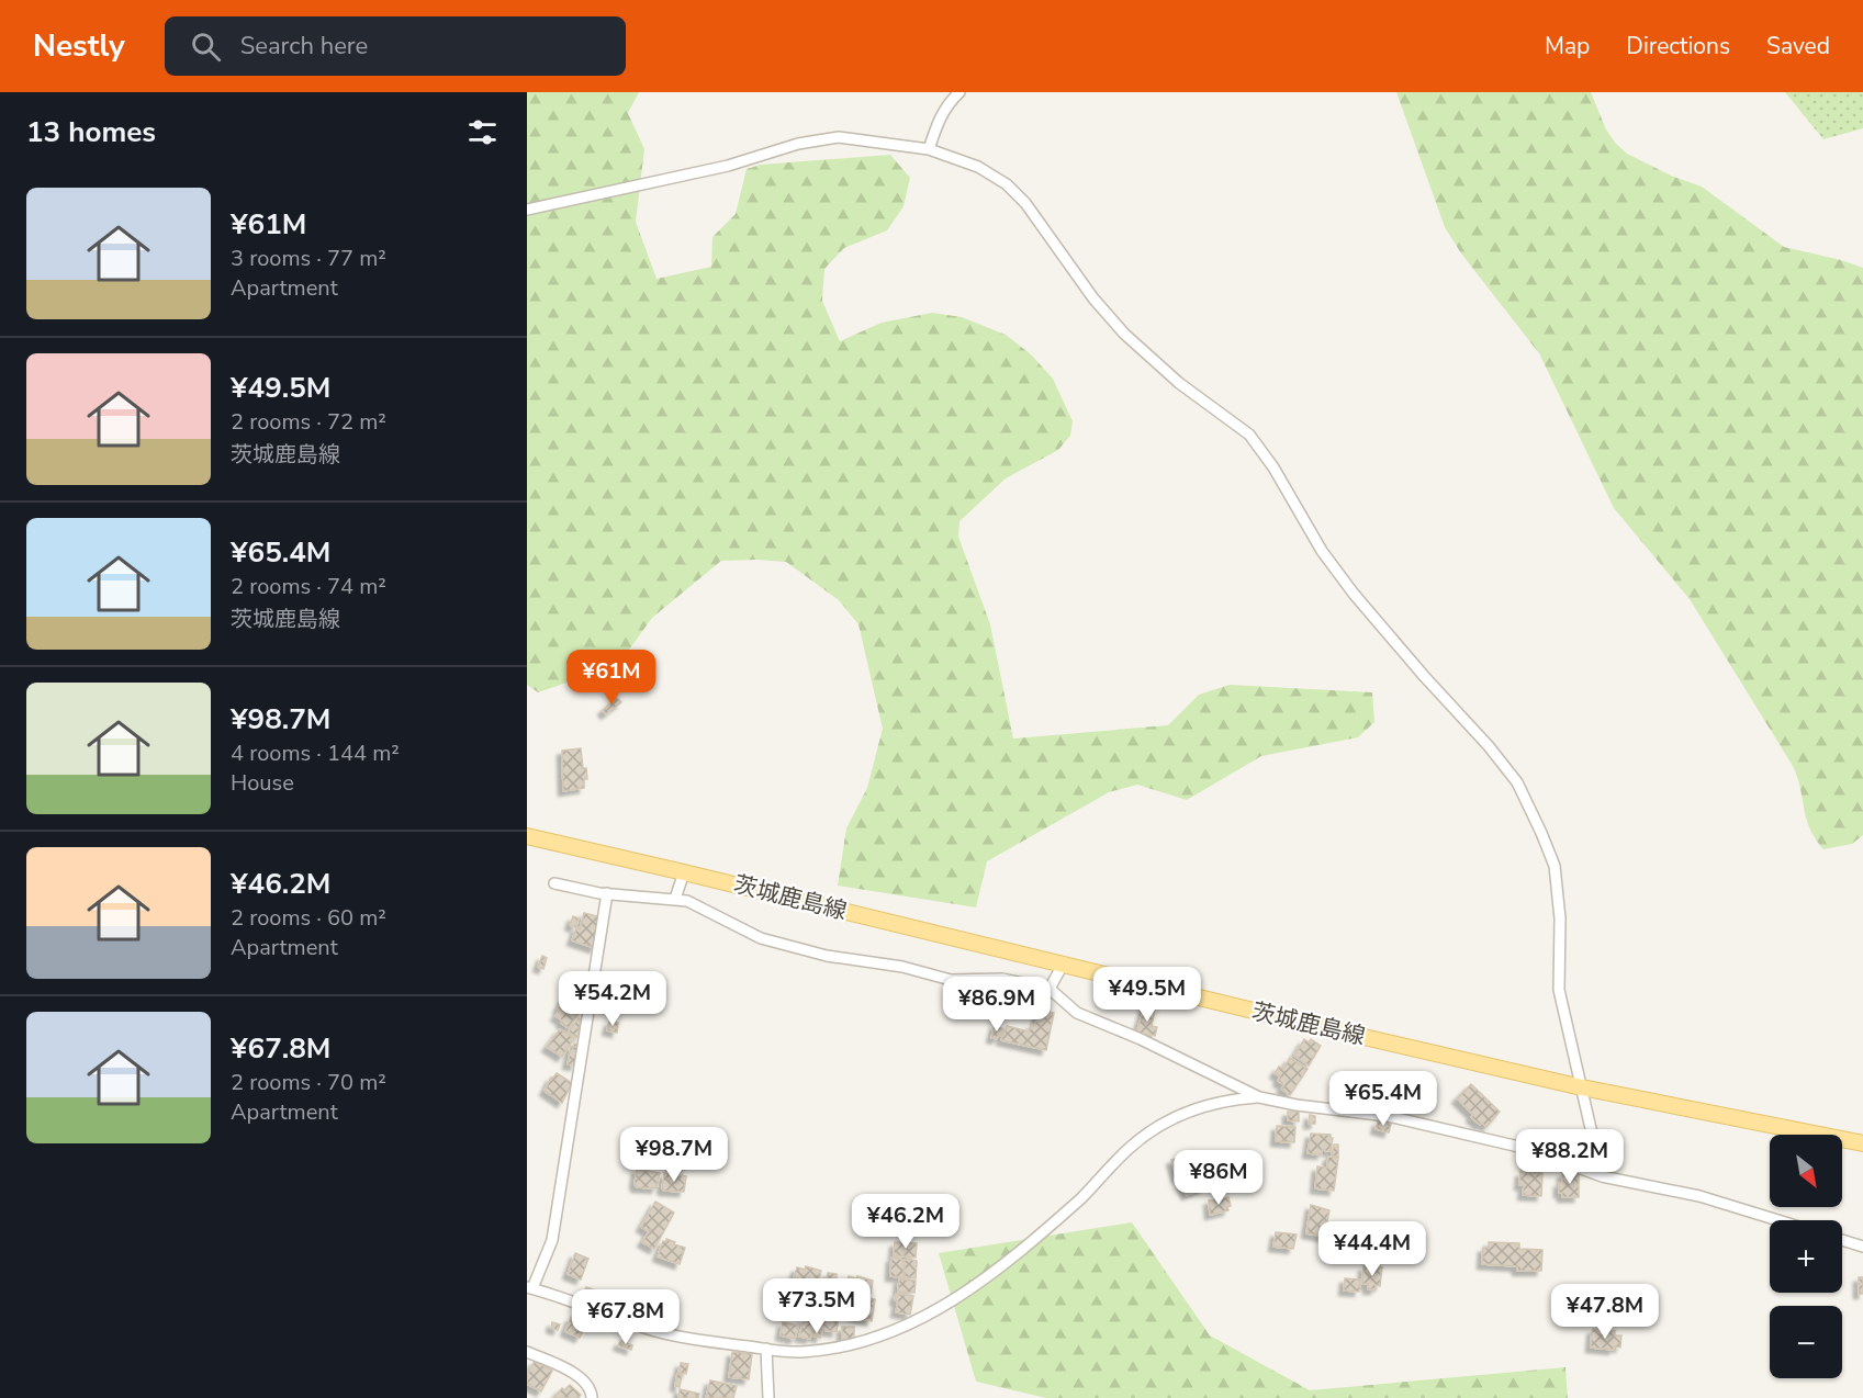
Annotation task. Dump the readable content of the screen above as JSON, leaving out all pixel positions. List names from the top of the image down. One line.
{"streets":{"main road":["茨城鹿島線"]},"north":"bottom right","page":{"header":"Nestly","search":"Search here","nav":["Map","Directions","Saved"],"heading":"13 homes","list":[{"name":"¥61M","note":"3 rooms · 77 m² · Apartment"},{"name":"¥49.5M","note":"2 rooms · 72 m² · 茨城鹿島線"},{"name":"¥65.4M","note":"2 rooms · 74 m² · 茨城鹿島線"},{"name":"¥98.7M","note":"4 rooms · 144 m² · House"},{"name":"¥46.2M","note":"2 rooms · 60 m² · Apartment"},{"name":"¥67.8M","note":"2 rooms · 70 m² · Apartment"}],"price":["¥61M","¥49.5M","¥54.2M","¥86.9M","¥65.4M","¥98.7M","¥88.2M","¥86M","¥46.2M","¥44.4M","¥73.5M","¥47.8M","¥67.8M"],"map_buttons":["+","−"]}}
